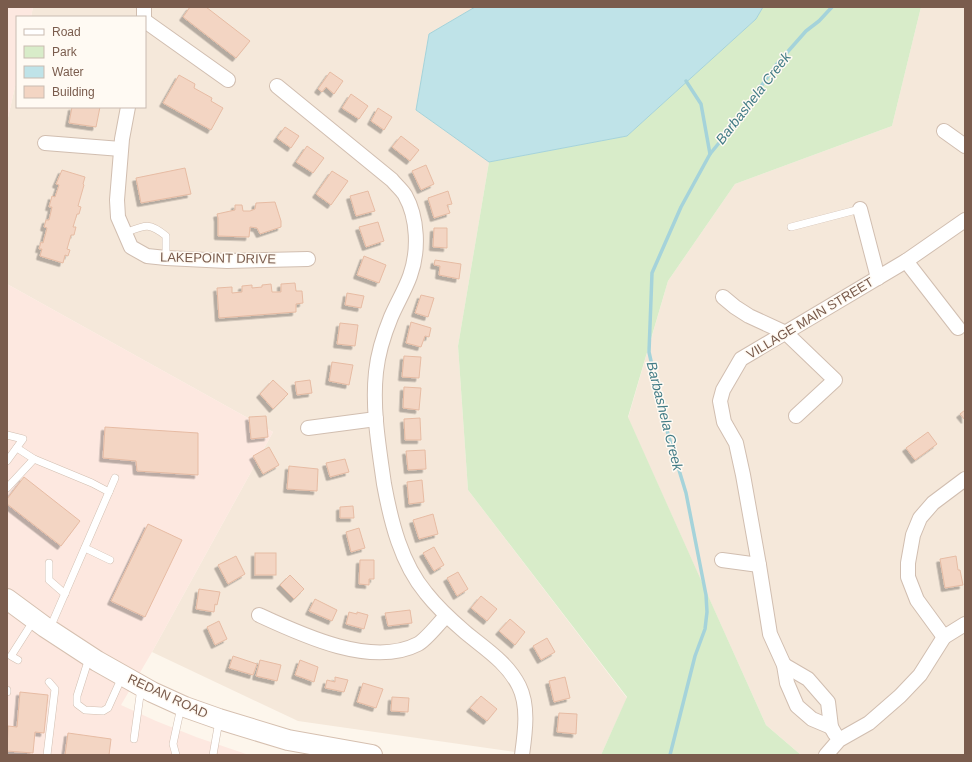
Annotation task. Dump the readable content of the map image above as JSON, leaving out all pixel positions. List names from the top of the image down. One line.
{"streets":{"main road":["REDAN ROAD"],"street":["LAKEPOINT DRIVE","VILLAGE MAIN STREET"]},"water":["Barbashela Creek"],"legend":["Road","Park","Water","Building"]}
